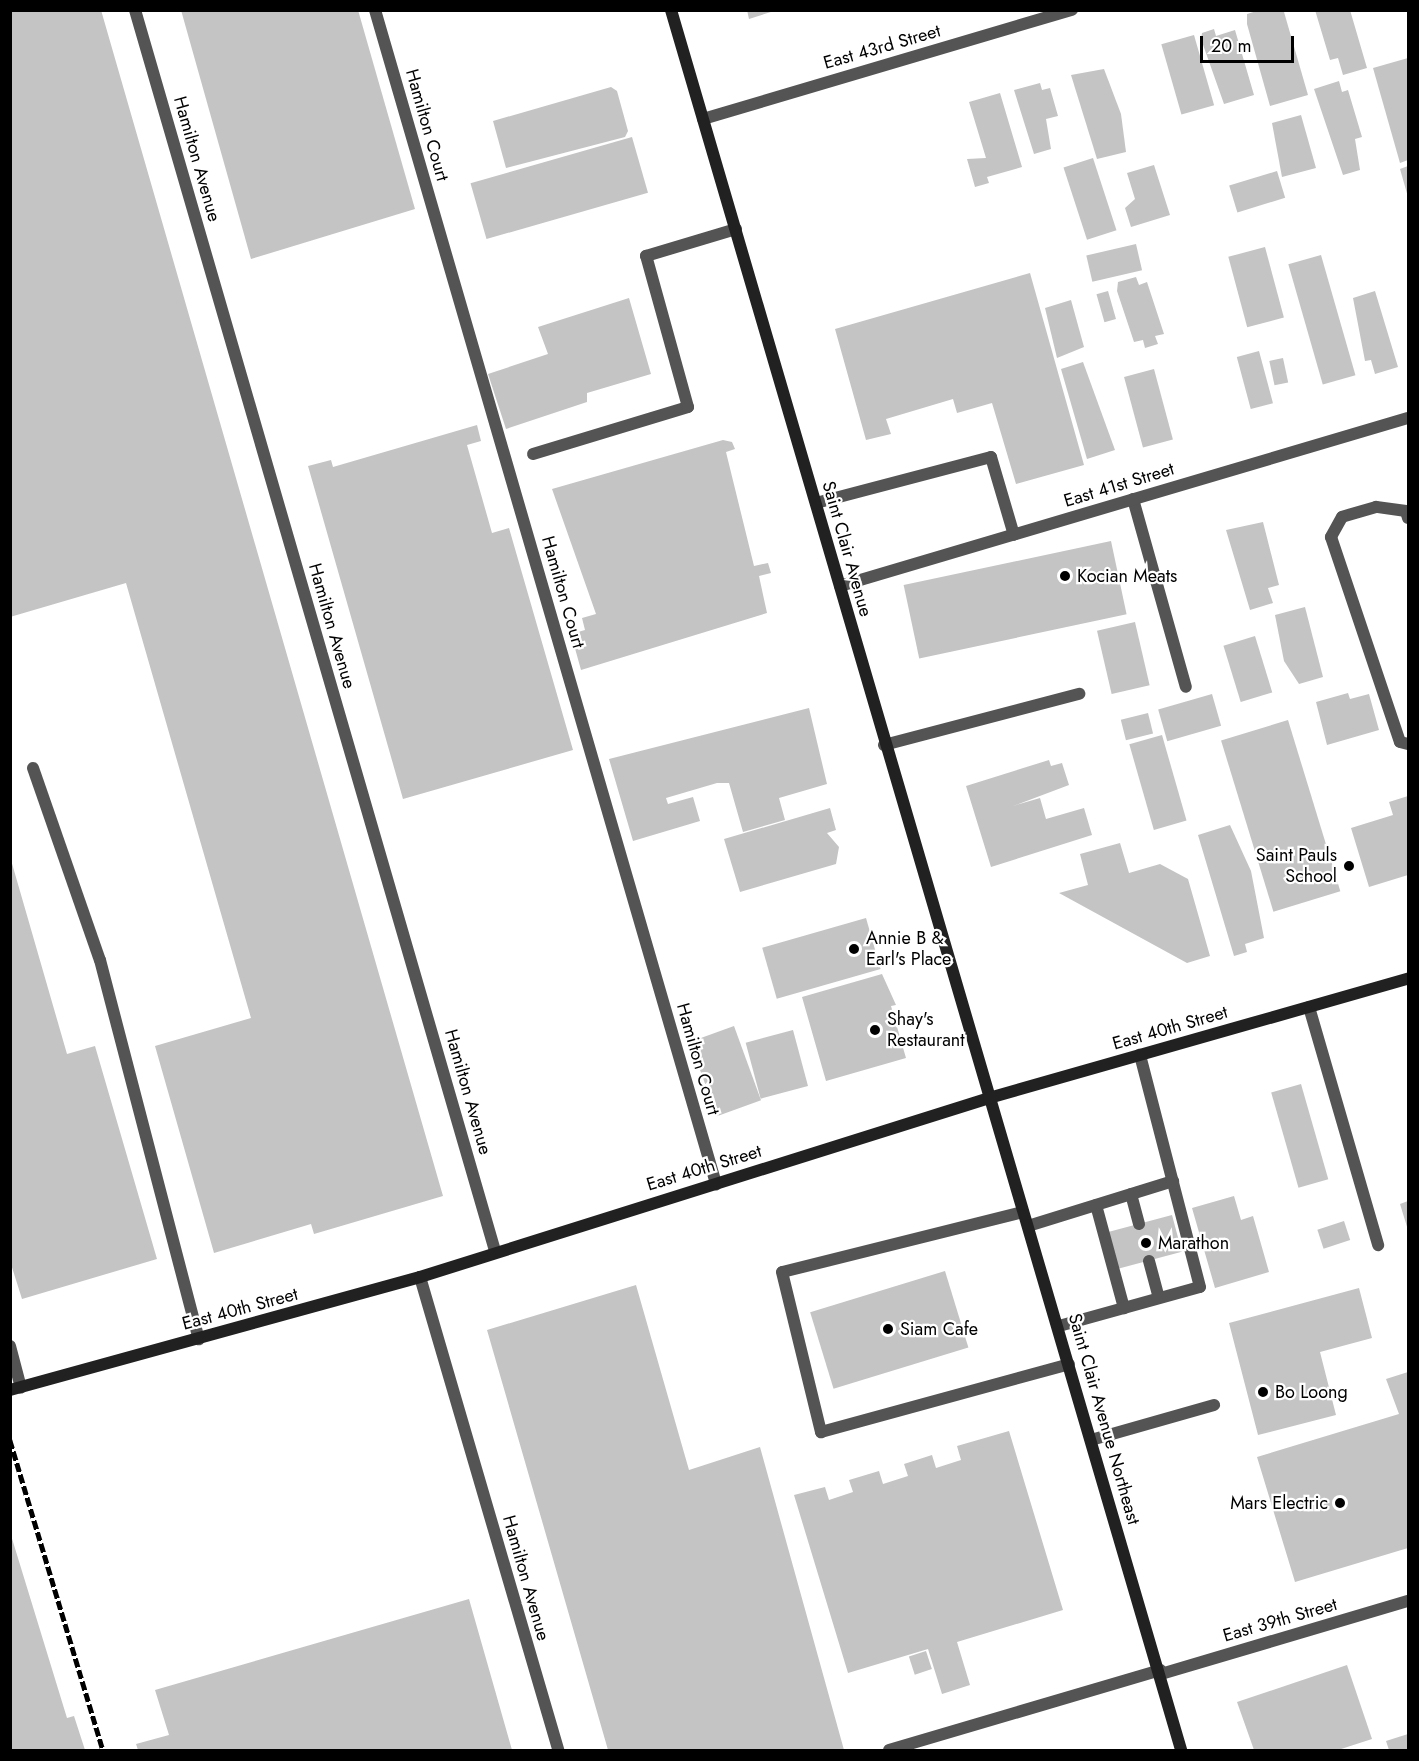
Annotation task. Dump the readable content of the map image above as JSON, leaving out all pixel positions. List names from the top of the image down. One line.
{"streets":{"main road":["Saint Clair Avenue","East 40th Street","Saint Clair Avenue Northeast"],"street":["East 43rd Street","Hamilton Court","Hamilton Avenue","East 41st Street","East 39th Street"]},"crossings":[["East 43rd Street","Saint Clair Avenue"],["Hamilton Court","East 40th Street"],["Hamilton Avenue","East 40th Street"],["East 41st Street","Saint Clair Avenue"],["Saint Clair Avenue","East 40th Street"],["Saint Clair Avenue","Saint Clair Avenue Northeast"],["East 40th Street","Saint Clair Avenue Northeast"],["Saint Clair Avenue Northeast","East 39th Street"]],"places":["Kocian Meats","Saint Pauls School","Annie B & Earl's Place","Shay's Restaurant","Marathon","Siam Cafe","Bo Loong","Mars Electric"],"scale_bar":"20 m"}
